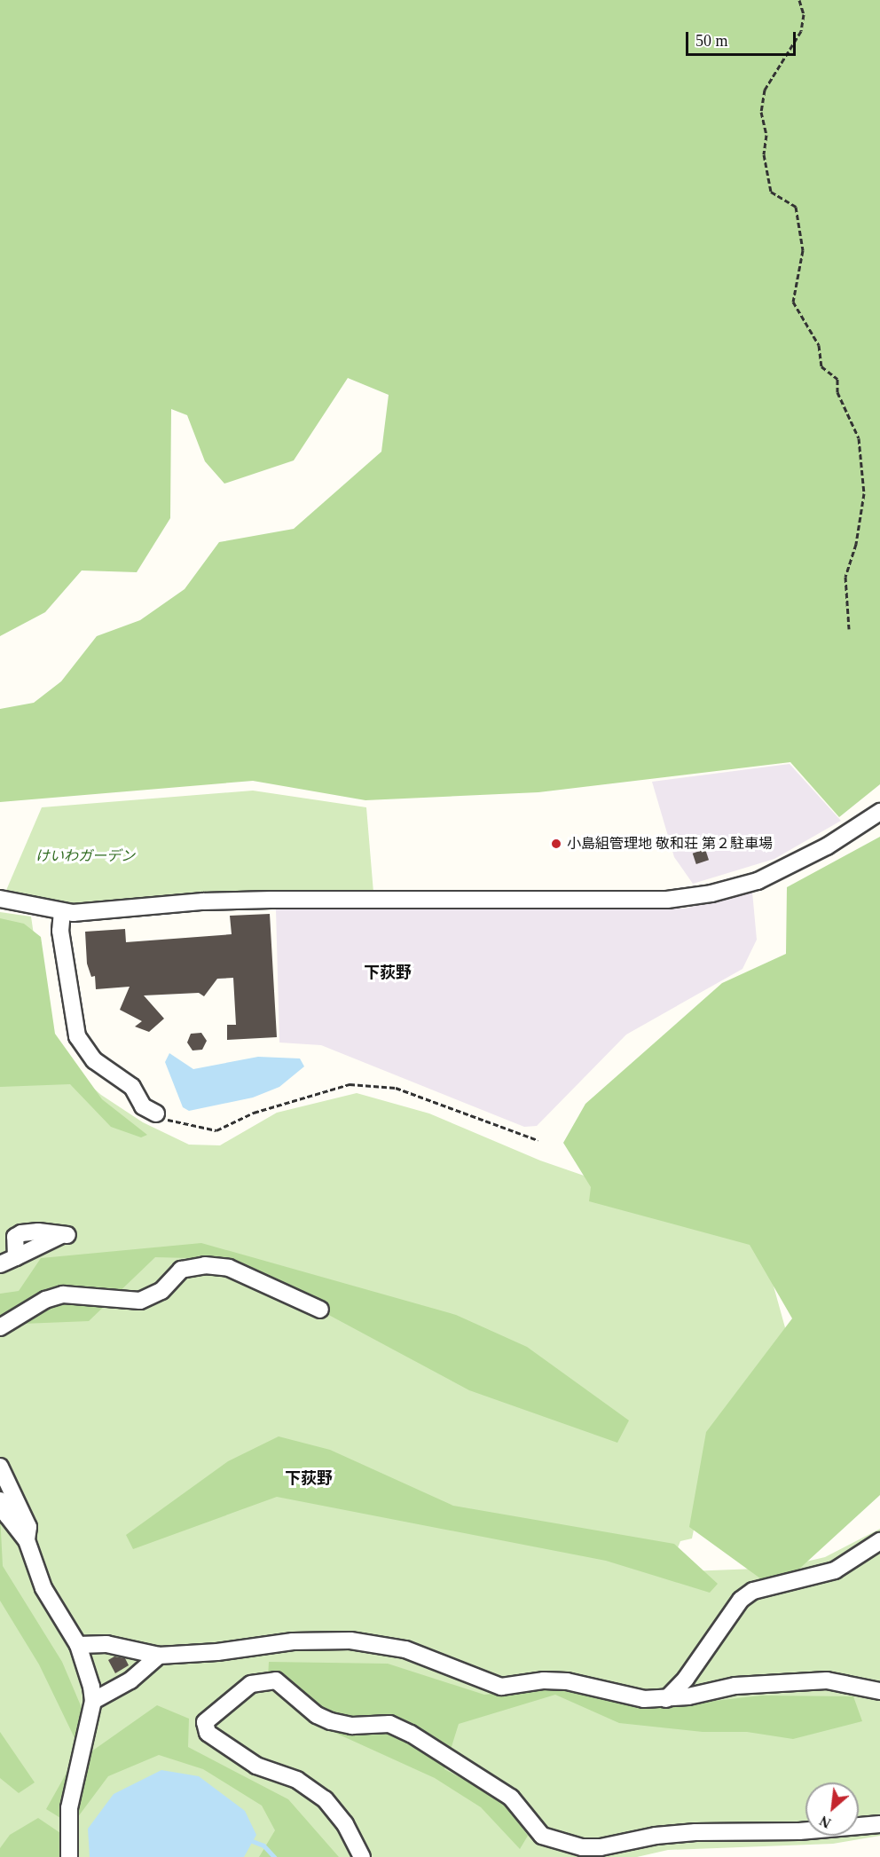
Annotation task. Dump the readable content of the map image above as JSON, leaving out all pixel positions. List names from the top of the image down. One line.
{"districts":["下荻野","下荻野"],"parks":["けいわガーデン"],"places":["小島組管理地 敬和荘 第２駐車場"],"scale_bar":"50 m","north":"bottom left"}
